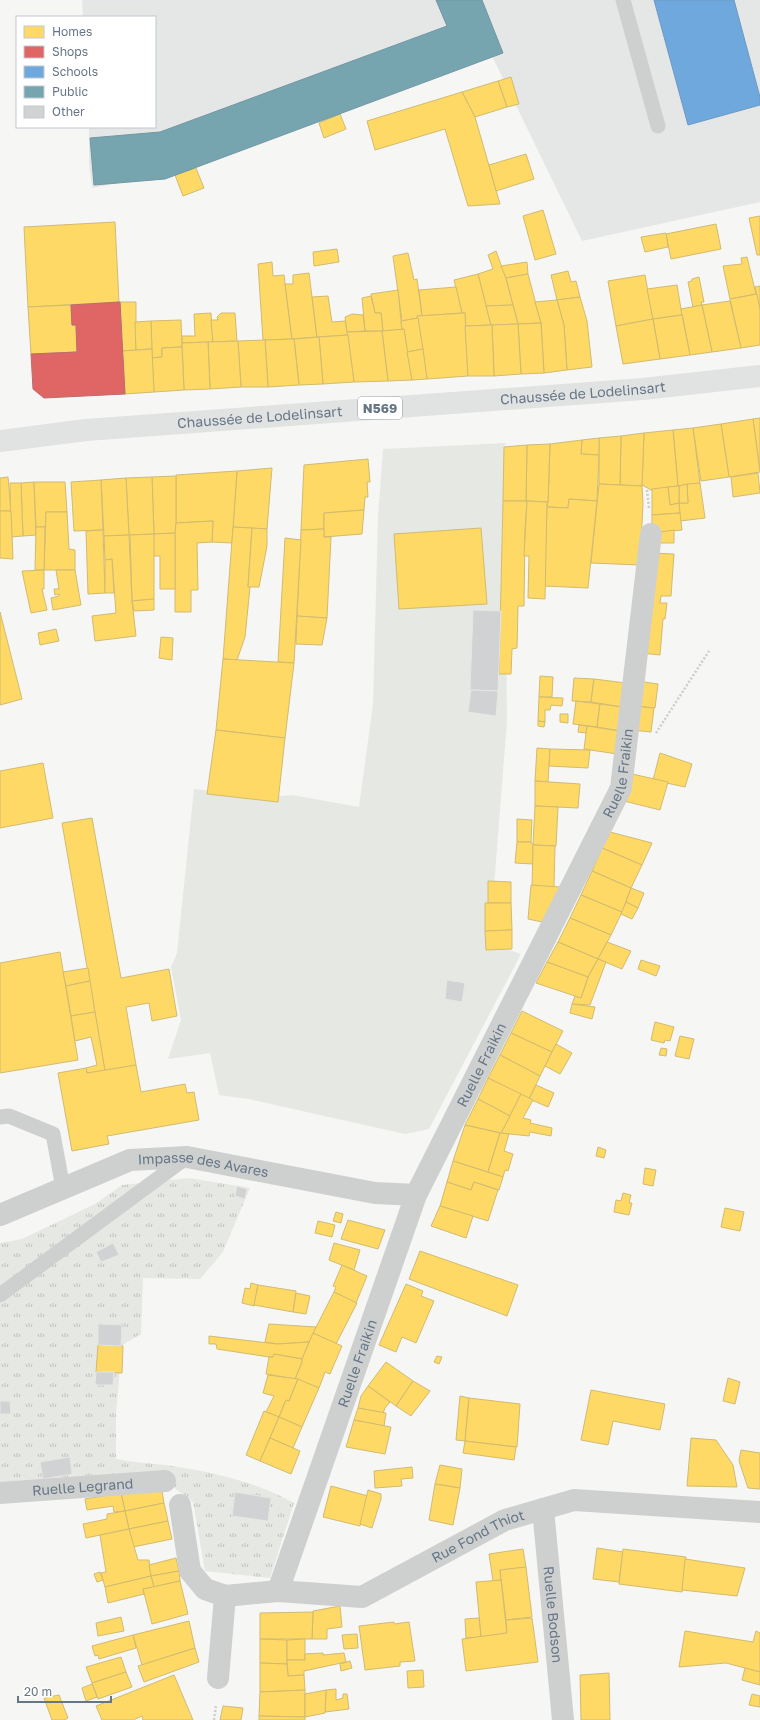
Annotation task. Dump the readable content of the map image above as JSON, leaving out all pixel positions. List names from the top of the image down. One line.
{"streets":{"main road":["Chaussée de Lodelinsart","N569"],"street":["Ruelle Fraikin","Impasse des Avares","Ruelle Legrand","Rue Fond Thiot","Ruelle Bodson"]},"crossings":[["Ruelle Fraikin","Impasse des Avares"],["Ruelle Fraikin","Rue Fond Thiot"],["Rue Fond Thiot","Ruelle Bodson"]],"legend":["Homes","Shops","Schools","Public","Other"],"scale_bar":"20 m"}
